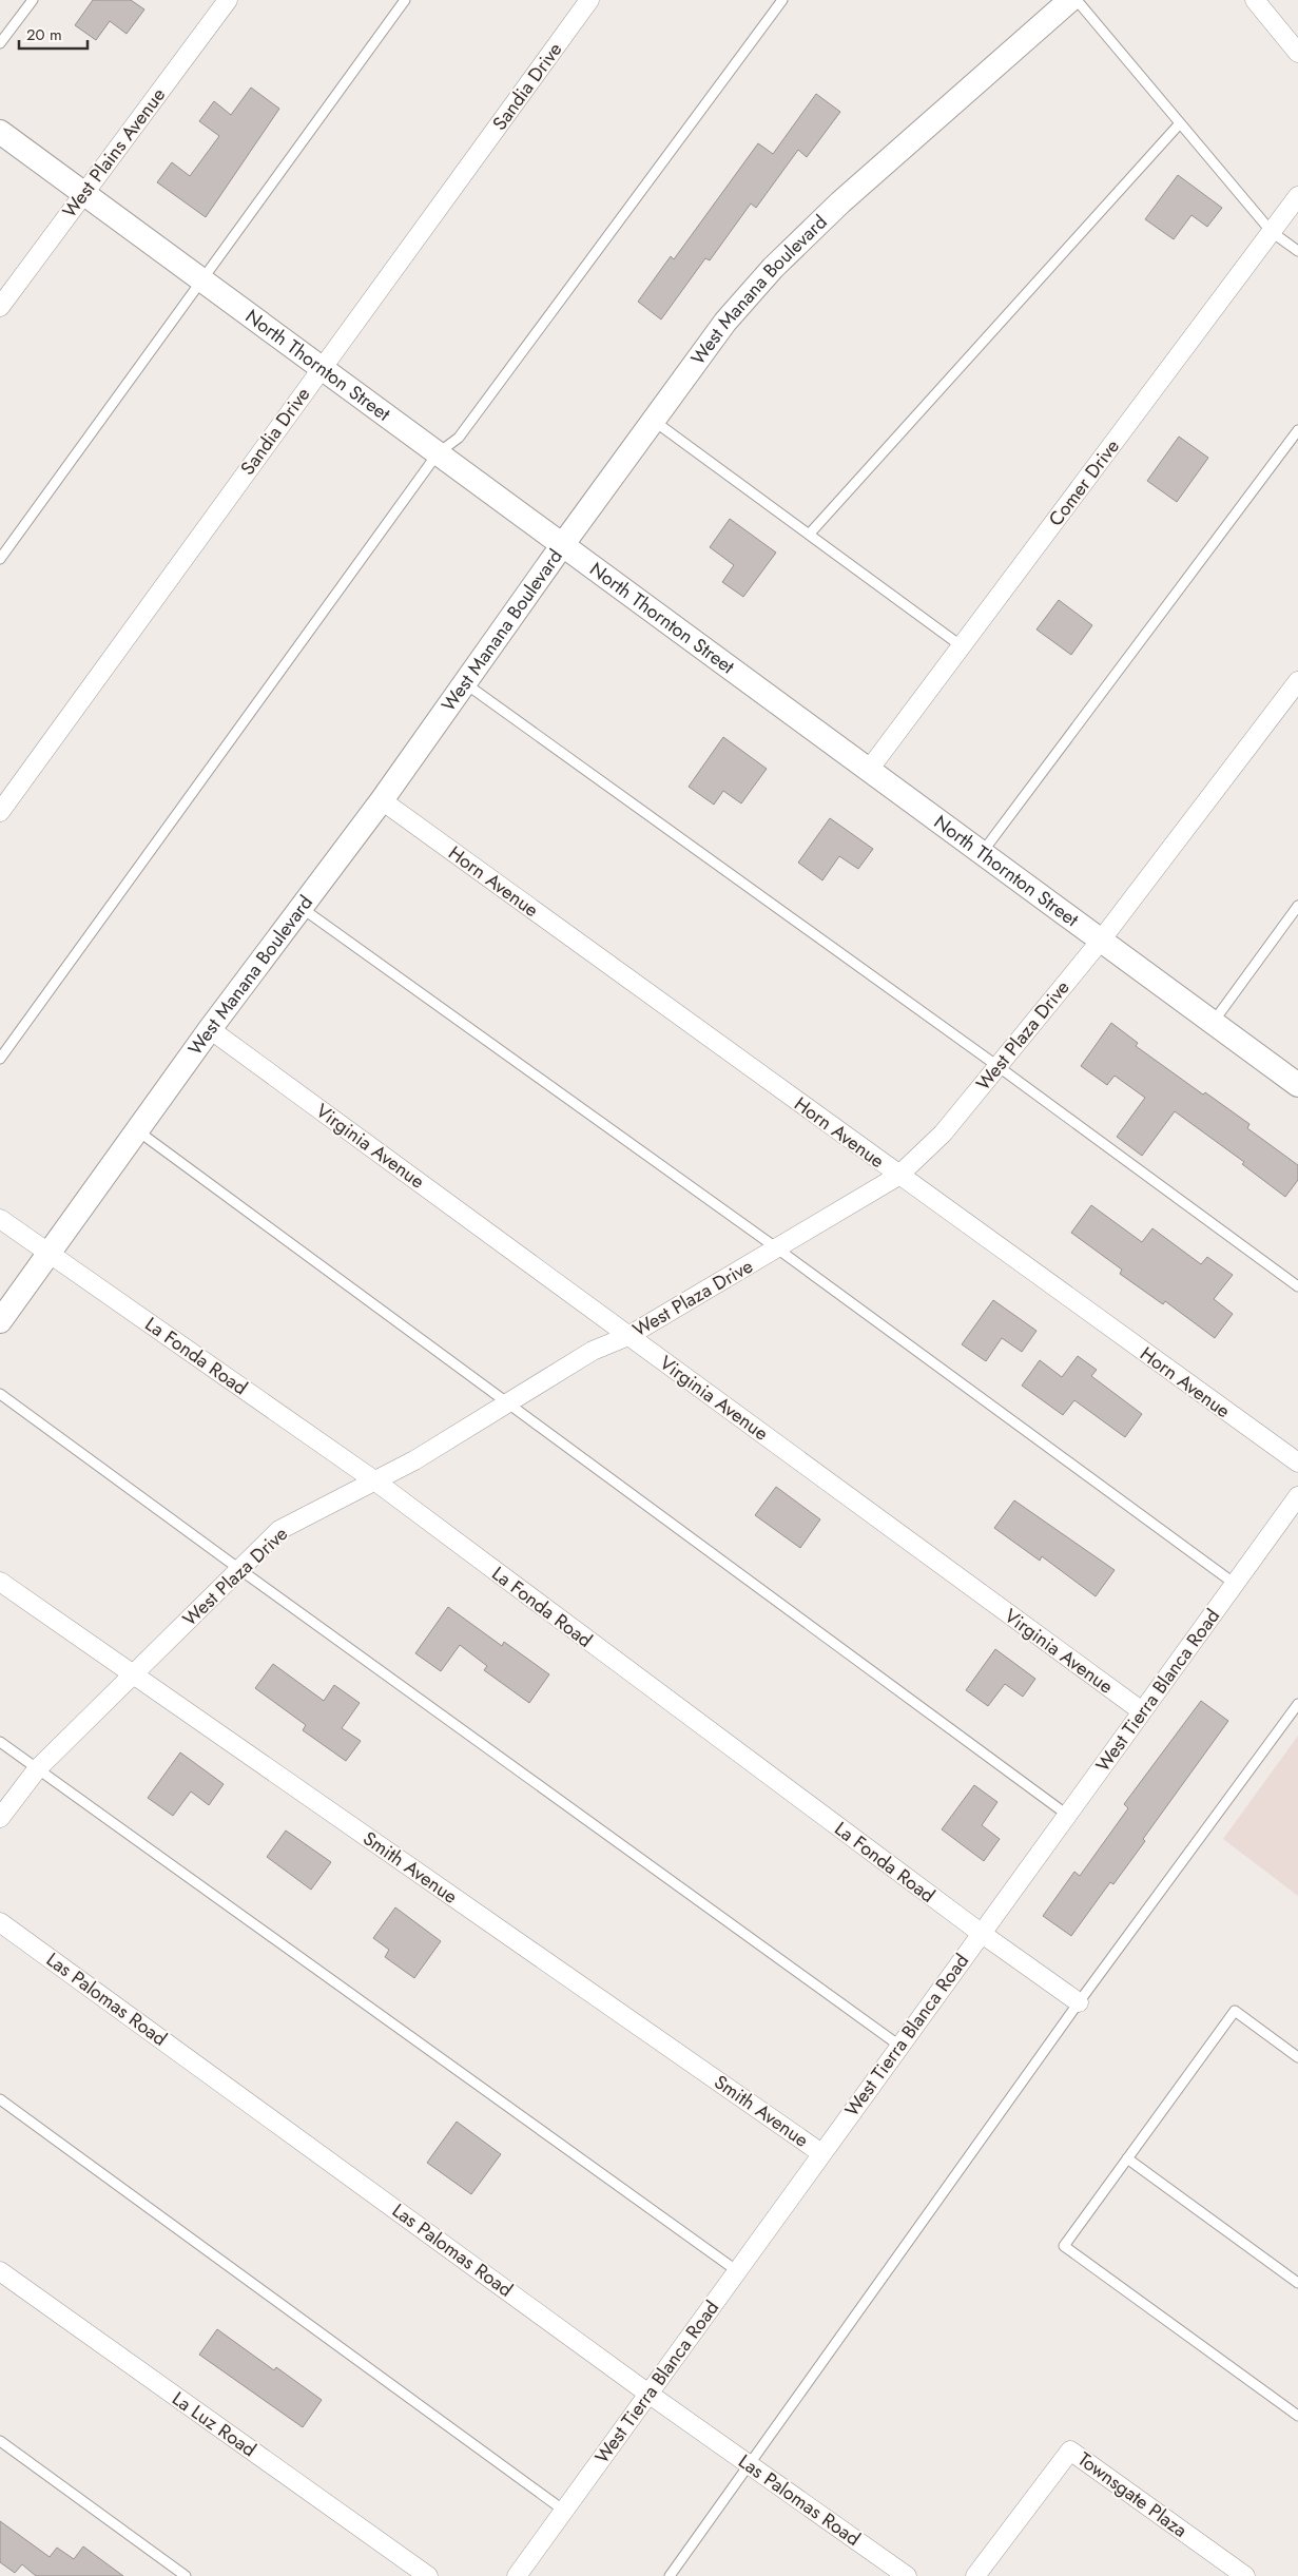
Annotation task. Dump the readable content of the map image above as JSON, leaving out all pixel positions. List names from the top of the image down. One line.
{"streets":{"street":["Sandia Drive","West Plains Avenue","West Manana Boulevard","North Thornton Street","Comer Drive","Horn Avenue","West Plaza Drive","Virginia Avenue","La Fonda Road","West Tierra Blanca Road","Smith Avenue","Las Palomas Road","La Luz Road","Townsgate Plaza"]},"crossings":[["Sandia Drive","North Thornton Street"],["West Plains Avenue","North Thornton Street"],["West Manana Boulevard","North Thornton Street"],["West Manana Boulevard","Horn Avenue"],["West Manana Boulevard","Virginia Avenue"],["West Manana Boulevard","La Fonda Road"],["North Thornton Street","Comer Drive"],["North Thornton Street","West Plaza Drive"],["Horn Avenue","West Plaza Drive"],["West Plaza Drive","Virginia Avenue"],["West Plaza Drive","La Fonda Road"],["West Plaza Drive","Smith Avenue"],["Virginia Avenue","West Tierra Blanca Road"],["La Fonda Road","West Tierra Blanca Road"],["West Tierra Blanca Road","Smith Avenue"],["West Tierra Blanca Road","Las Palomas Road"]],"scale_bar":"20 m"}
